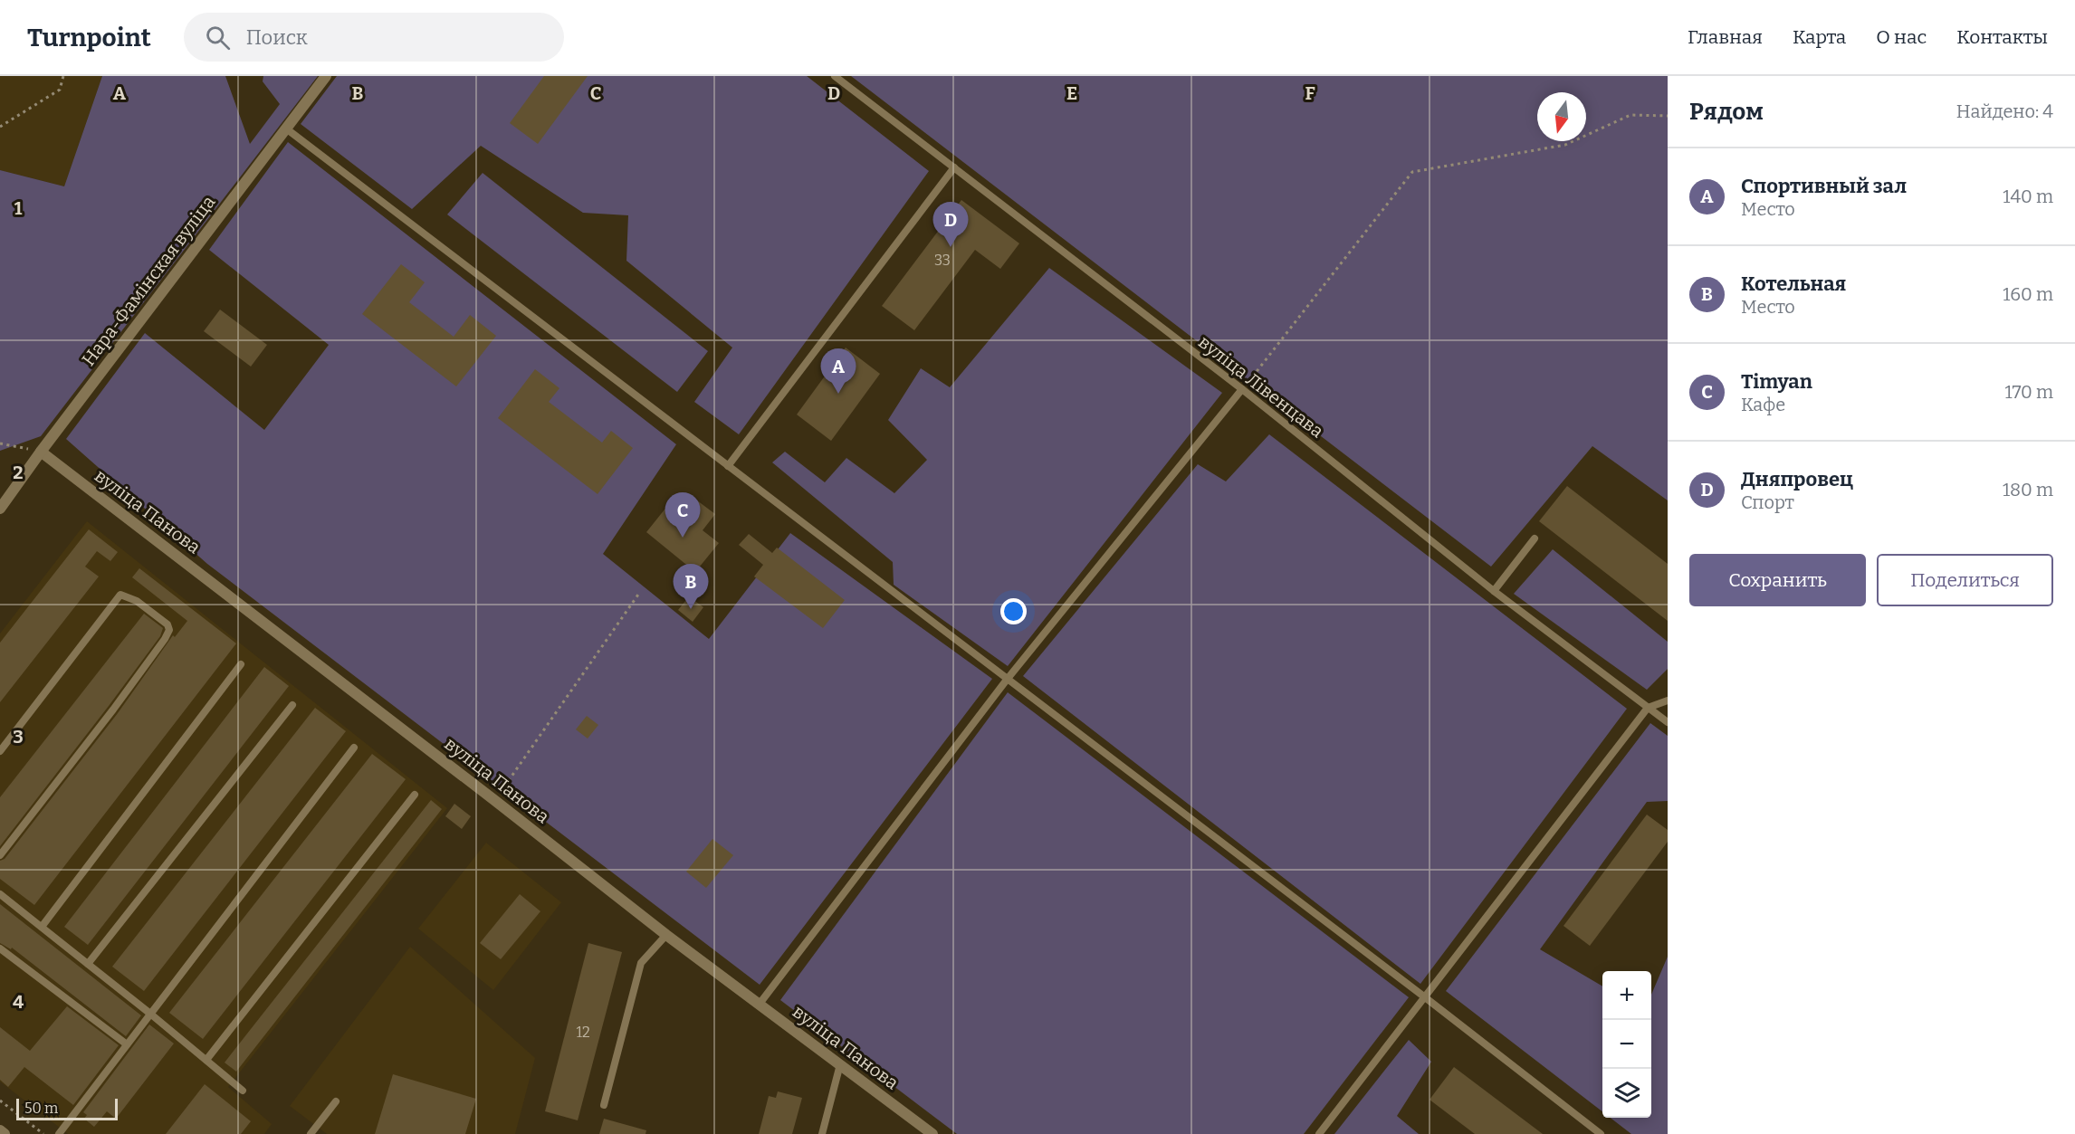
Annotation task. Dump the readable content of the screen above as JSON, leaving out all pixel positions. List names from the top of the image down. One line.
{"streets":{"street":["Нара-Фамінская вуліца","вуліца Панова"],"lane":["вуліца Лівенцава"]},"crossings":[["Нара-Фамінская вуліца","вуліца Панова"]],"house_numbers":["33","12"],"scale_bar":"50 m","north":"bottom","page":{"header":"Turnpoint","search":"Поиск","nav":["Главная","Карта","О нас","Контакты"],"heading":["Рядом","Найдено: 4"],"list":[{"mark":"A","name":"Спортивный зал","note":"Место","value":"140 m"},{"mark":"B","name":"Котельная","note":"Место","value":"160 m"},{"mark":"C","name":"Timyan","note":"Кафе","value":"170 m"},{"mark":"D","name":"Дняпровец","note":"Спорт","value":"180 m"}],"pins":["D","A","C","B"],"buttons":["Сохранить","Поделиться"],"map_buttons":["+","−"],"scale":"50 m"},"grid":{"columns":["A","B","C","D","E","F"],"rows":["1","2","3","4"]}}
